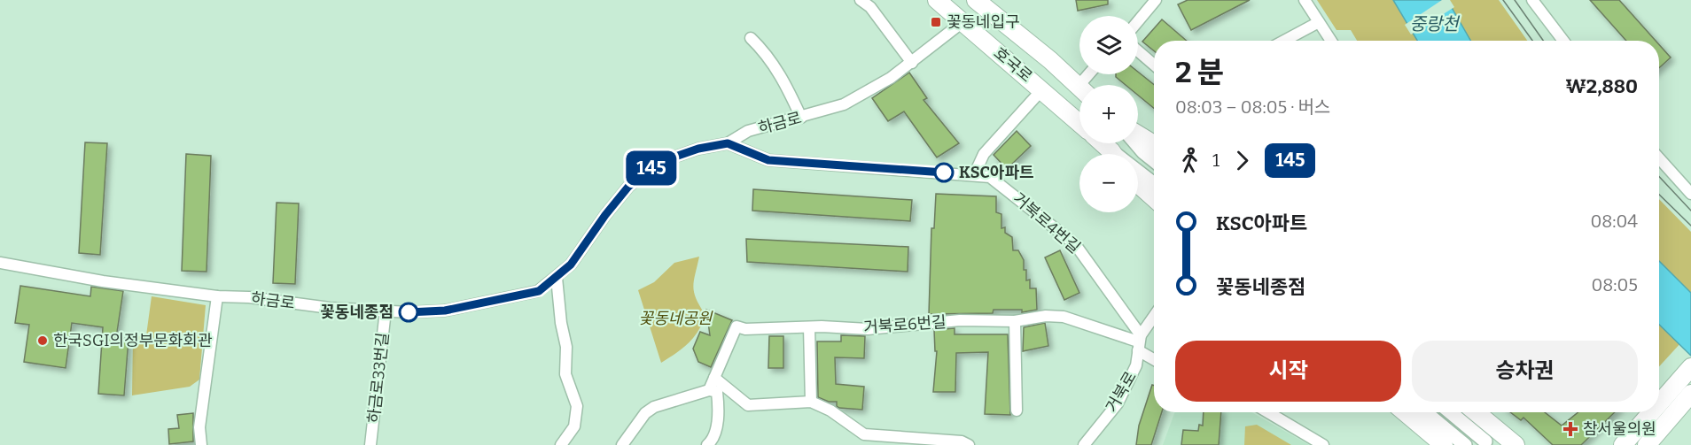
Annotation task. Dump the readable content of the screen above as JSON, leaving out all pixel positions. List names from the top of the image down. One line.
{"streets":{"main road":["호국로"],"street":["하금로","거북로4번길","거북로6번길","하금로33번길","거북로"]},"crossings":[["호국로","하금로"],["하금로","거북로4번길"],["하금로","하금로33번길"],["거북로4번길","거북로6번길"],["거북로4번길","거북로"],["거북로6번길","거북로"]],"water":["중랑천"],"parks":["꽃동네공원"],"places":{"transit":["꽃동네입구"],"other":["KSC아파트","꽃동네종점","한국SGI의정부문화회관"],"health":["참서울의원"]},"lines":["bus line 145"],"page":{"on_map":"145","map_buttons":["+","−"],"heading":["2 분","08:03 – 08:05 · 버스","₩2,880"],"legs":["1","145"],"list":[{"name":"KSC아파트","value":"08:04"},{"name":"꽃동네종점","value":"08:05"}],"buttons":["시작","승차권"]}}
